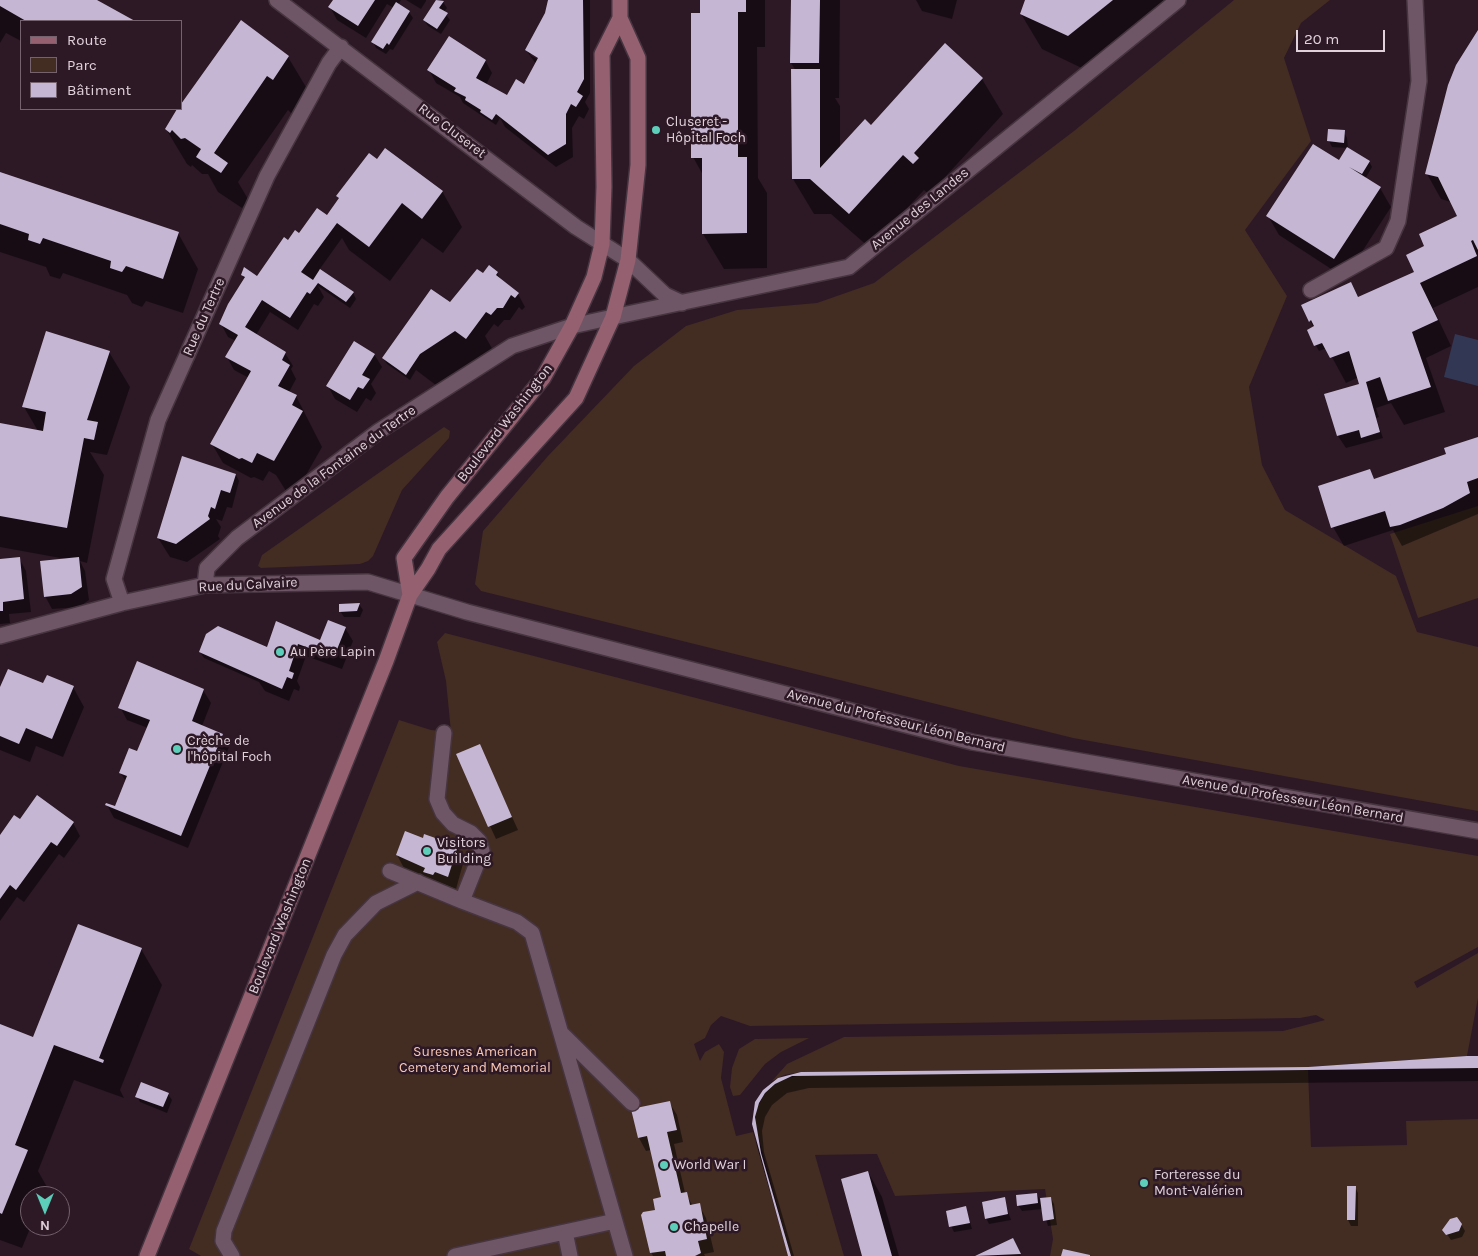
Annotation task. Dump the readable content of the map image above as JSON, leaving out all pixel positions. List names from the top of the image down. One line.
{"streets":{"street":["Rue Cluseret","Avenue des Landes","Rue du Tertre","Boulevard Washington","Avenue de la Fontaine du Tertre","Rue du Calvaire","Avenue du Professeur Léon Bernard"]},"crossings":[["Rue Cluseret","Rue du Tertre"],["Rue Cluseret","Boulevard Washington"],["Avenue des Landes","Avenue de la Fontaine du Tertre"],["Rue du Tertre","Rue du Calvaire"],["Boulevard Washington","Avenue de la Fontaine du Tertre"],["Boulevard Washington","Rue du Calvaire"],["Boulevard Washington","Avenue du Professeur Léon Bernard"],["Avenue de la Fontaine du Tertre","Rue du Calvaire"],["Rue du Calvaire","Avenue du Professeur Léon Bernard"]],"parks":["Suresnes American Cemetery and Memorial"],"places":["Cluseret - Hôpital Foch","Au Père Lapin","Crèche de l'hôpital Foch","Visitors Building","World War I","Forteresse du Mont-Valérien","Chapelle"],"legend":["Route","Parc","Bâtiment"],"scale_bar":"20 m","north":"bottom"}
